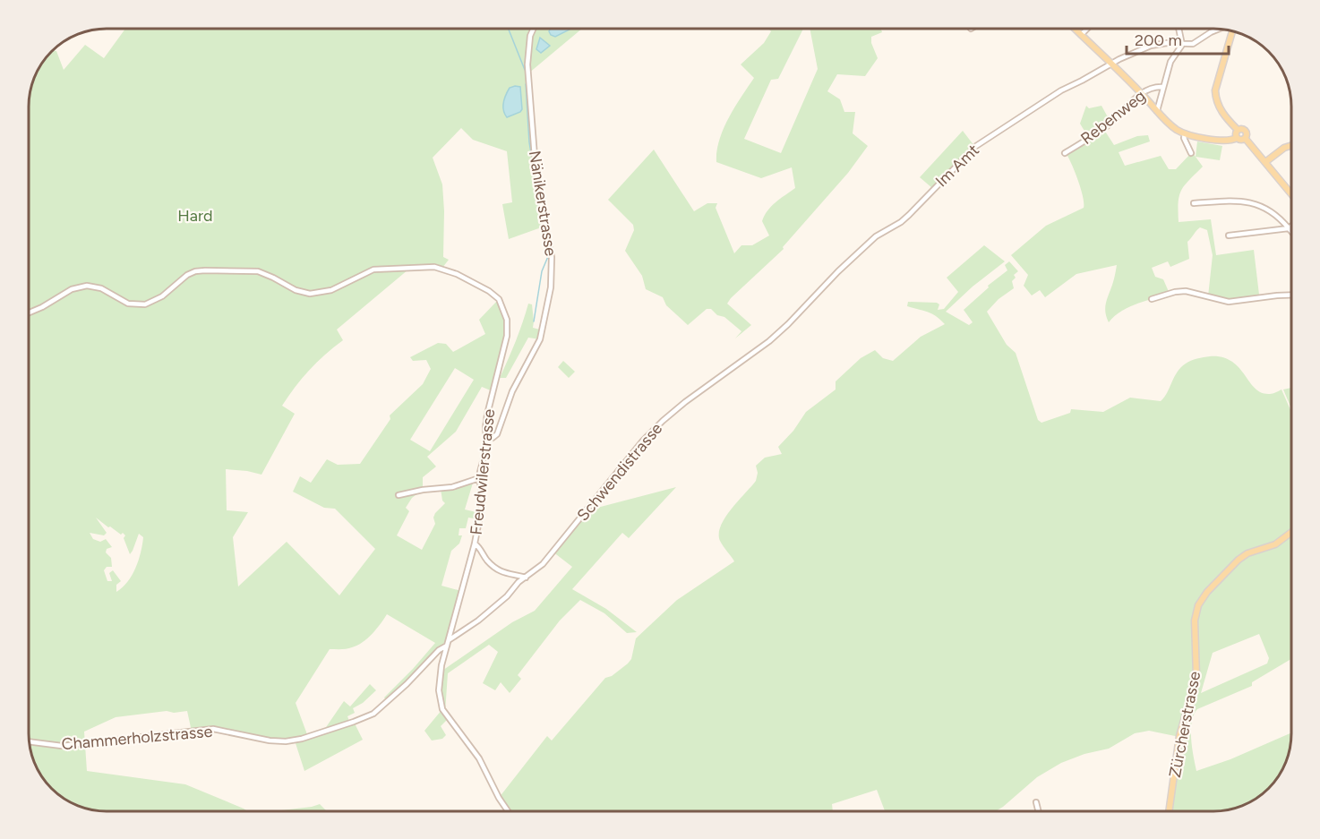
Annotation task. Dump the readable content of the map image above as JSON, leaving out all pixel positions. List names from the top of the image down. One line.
{"streets":{"main road":["Zürcherstrasse"],"street":["Rebenweg","Im Amt","Nänikerstrasse","Freudwilerstrasse","Schwendistrasse","Chammerholzstrasse"]},"crossings":[["Im Amt","Schwendistrasse"],["Nänikerstrasse","Freudwilerstrasse"],["Freudwilerstrasse","Schwendistrasse"],["Freudwilerstrasse","Chammerholzstrasse"],["Schwendistrasse","Chammerholzstrasse"]],"parks":["Hard"],"scale_bar":"200 m"}
